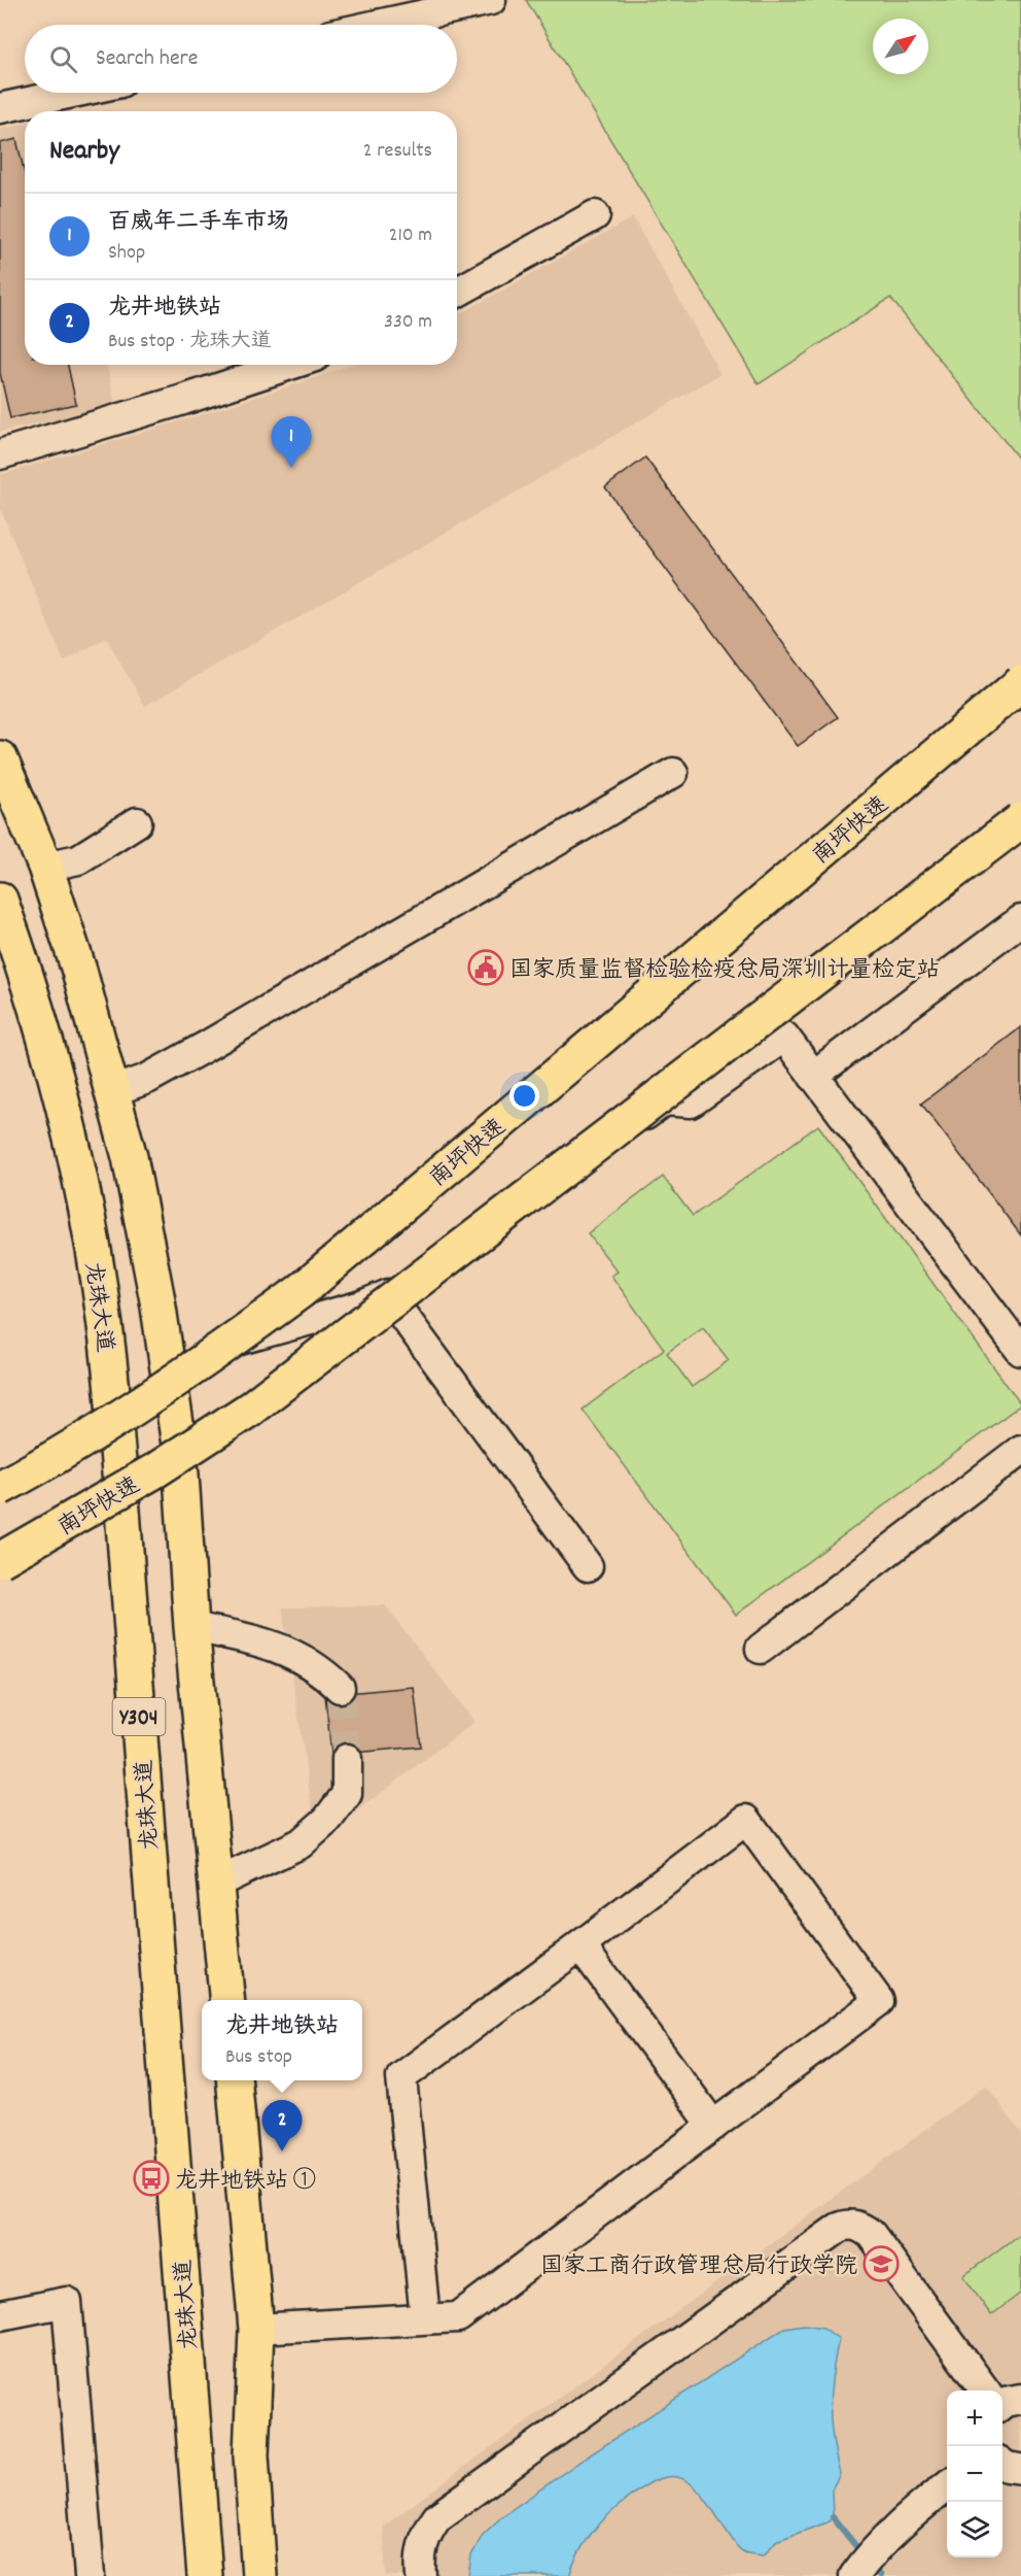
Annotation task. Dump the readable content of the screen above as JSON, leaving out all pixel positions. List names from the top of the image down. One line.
{"streets":{"main road":["南坪快速","龙珠大道","Y304"]},"places":{"public building":["国家质量监督检验检疫总局深圳计量检定站"],"bus stop":["龙井地铁站 ①"],"school or university":["国家工商行政管理总局行政学院"]},"north":"top right","page":{"search":"Search here","heading":["Nearby","2 results"],"list":[{"mark":"1","name":"百威年二手车市场","note":"Shop","value":"210 m"},{"mark":"2","name":"龙井地铁站","note":"Bus stop · 龙珠大道","value":"330 m"}],"pins":["1","2"],"popup":["龙井地铁站","Bus stop"],"map_buttons":["+","−"]}}
